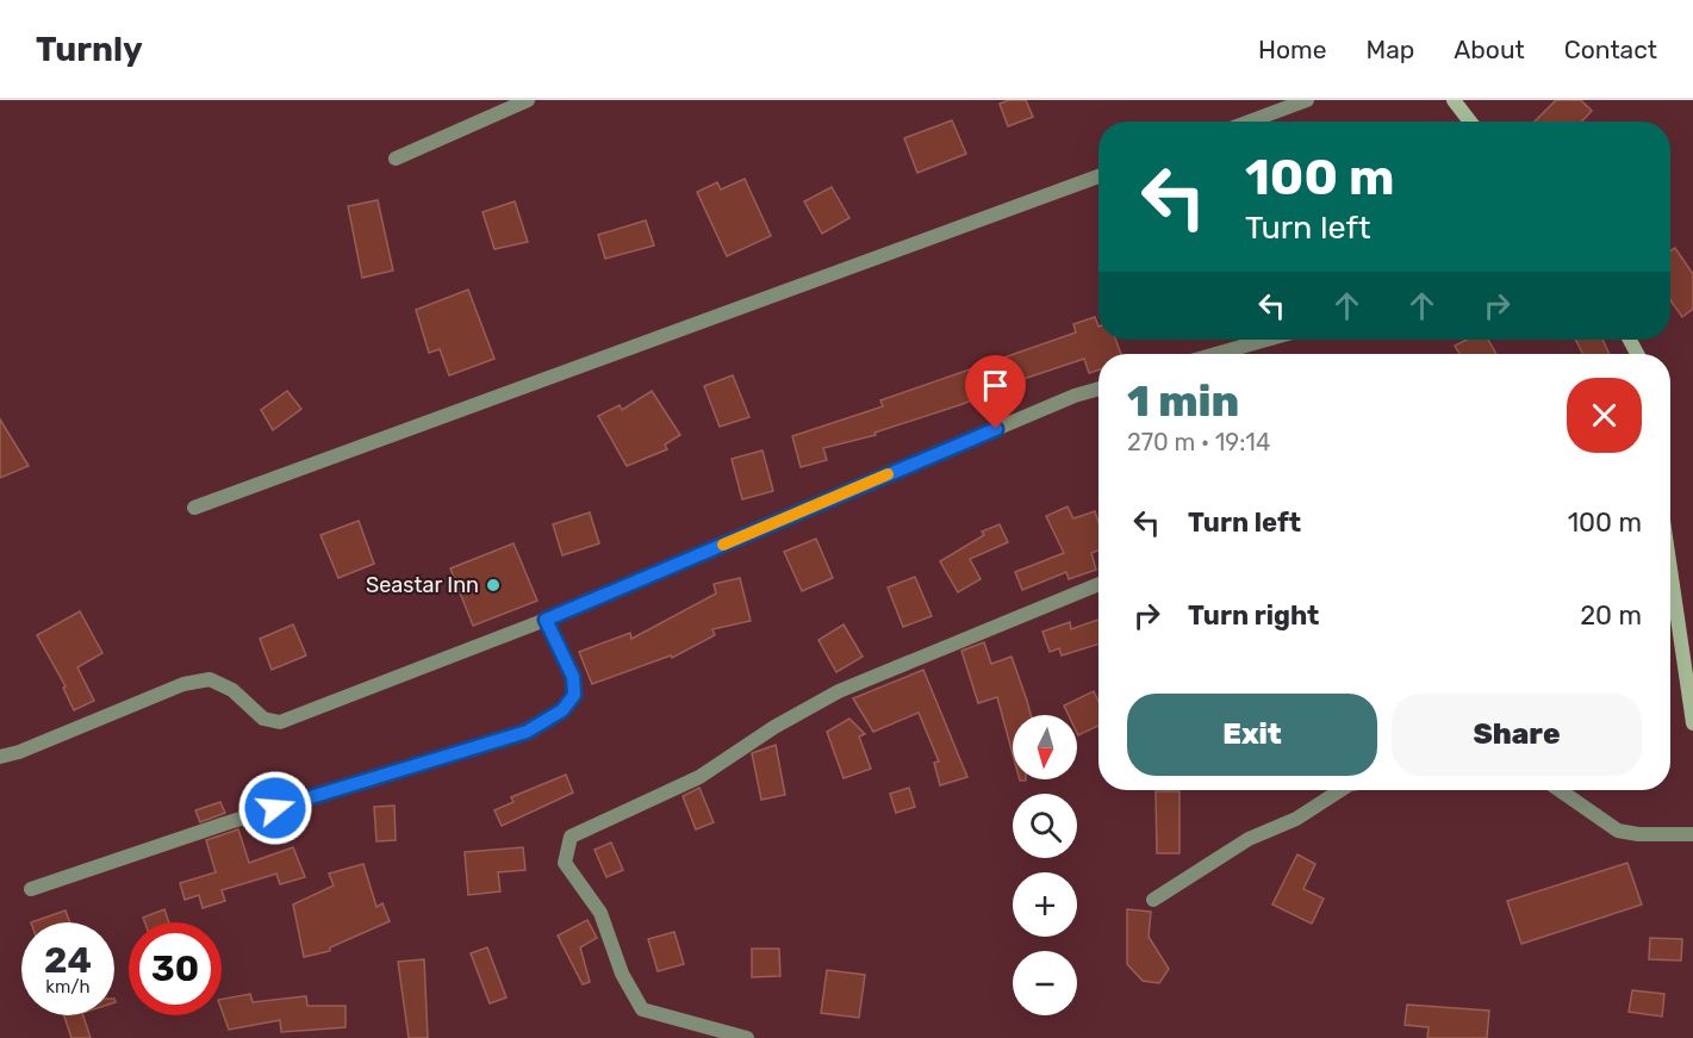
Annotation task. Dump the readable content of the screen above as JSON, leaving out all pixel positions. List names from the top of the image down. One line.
{"places":["Seastar Inn"],"north":"bottom","page":{"header":"Turnly","nav":["Home","Map","About","Contact"],"turn":["100 m","Turn left"],"heading":["1 min","270 m · 19:14"],"list":[{"name":"Turn left","value":"100 m"},{"name":"Turn right","value":"20 m"}],"buttons":["Exit","Share"],"map_buttons":["+","−"],"speed":"24 km/h","limit":"30"}}
